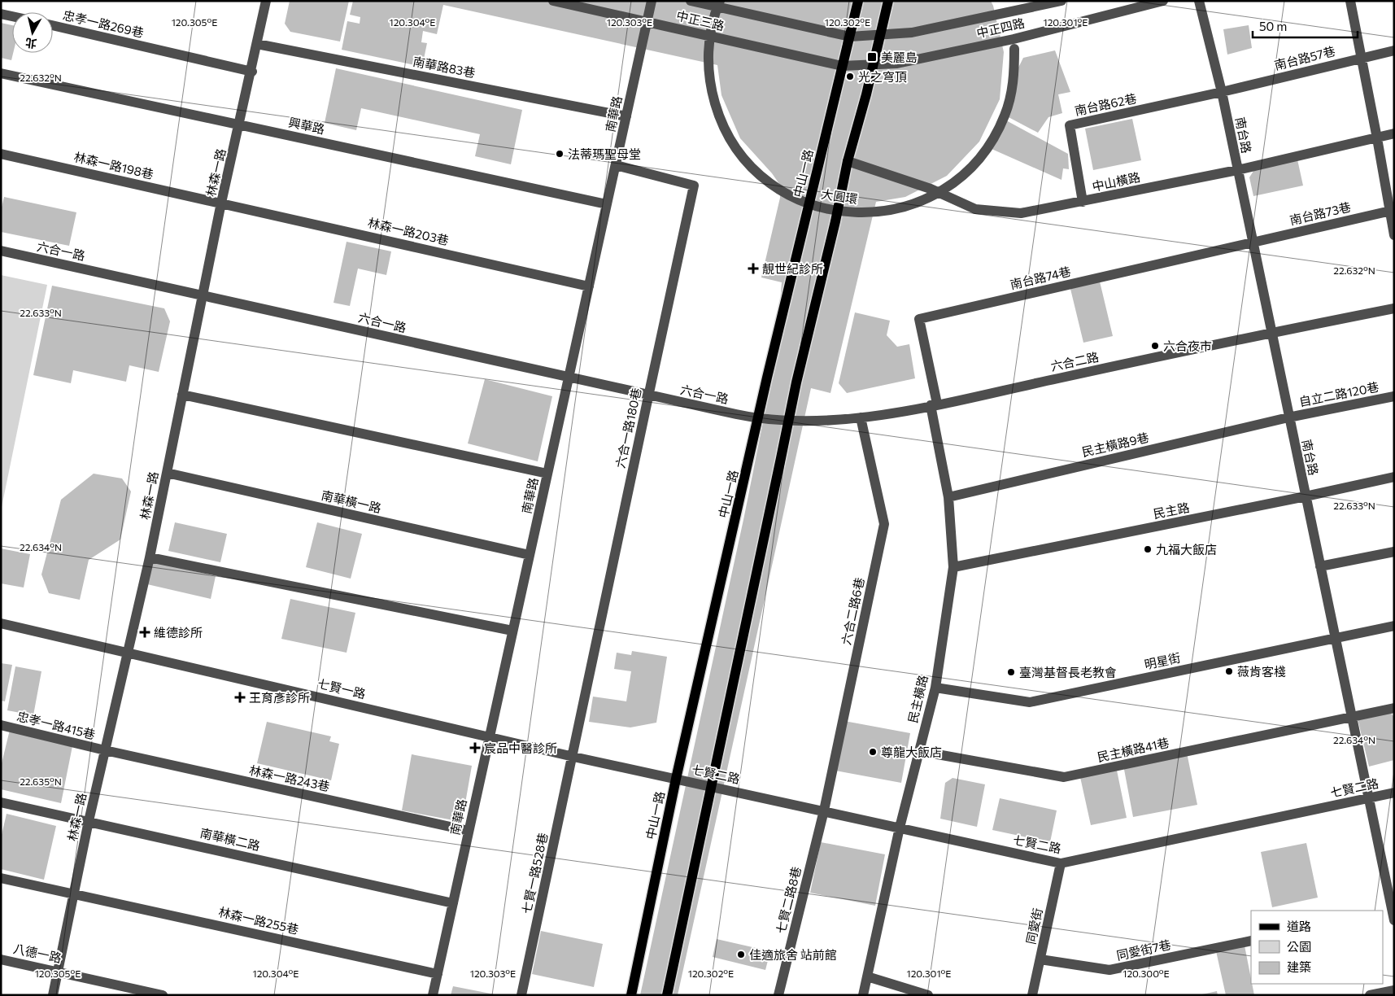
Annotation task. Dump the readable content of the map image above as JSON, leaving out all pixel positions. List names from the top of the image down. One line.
{"streets":{"main road":["中山一路"],"street":["中正三路","忠孝一路269巷","中正四路","南台路57巷","南華路83巷","南台路62巷","南華路","興華路","南台路","林森一路198巷","林森一路","中山橫路","大圓環","南台路73巷","林森一路203巷","六合一路","南台路74巷","六合二路","自立二路120巷","六合一路180巷","民主橫路9巷","南華橫一路","民主路","六合二路6巷","明星街","七賢一路","民主橫路","忠孝一路415巷","民主橫路41巷","七賢二路","林森一路243巷","南華橫二路","七賢一路528巷","七賢二路8巷","林森一路255巷","同愛街","同愛街7巷","八德一路"]},"crossings":[["中正三路","中正四路"],["中正三路","南華路"],["中正三路","中山一路"],["中正三路","大圓環"],["忠孝一路269巷","林森一路"],["中正四路","中山一路"],["南台路57巷","南台路62巷"],["南台路57巷","南台路"],["南華路83巷","南華路"],["南華路83巷","林森一路"],["南台路62巷","南台路"],["南台路62巷","中山橫路"],["南華路","興華路"],["南華路","林森一路203巷"],["南華路","六合一路"],["南華路","六合一路180巷"],["南華路","南華橫一路"],["南華路","七賢一路"],["南華路","林森一路243巷"],["南華路","南華橫二路"],["南華路","林森一路255巷"],["興華路","林森一路"],["南台路","中山橫路"],["南台路","南台路73巷"],["南台路","南台路74巷"],["南台路","六合二路"],["南台路","自立二路120巷"],["南台路","民主橫路9巷"],["南台路","民主路"],["南台路","明星街"],["南台路","民主橫路41巷"],["南台路","七賢二路"],["林森一路198巷","林森一路"],["林森一路198巷","林森一路203巷"],["林森一路","林森一路203巷"],["林森一路","六合一路"],["林森一路","南華橫一路"],["林森一路","七賢一路"],["林森一路","忠孝一路415巷"],["林森一路","林森一路243巷"],["林森一路","南華橫二路"],["林森一路","林森一路255巷"],["林森一路","八德一路"],["中山一路","大圓環"],["中山一路","六合一路"],["中山一路","六合二路"],["中山一路","七賢一路"],["中山一路","七賢二路"],["中山橫路","大圓環"],["南台路73巷","南台路74巷"],["六合一路","六合二路"],["六合一路","六合一路180巷"],["南台路74巷","六合二路"],["南台路74巷","民主橫路"],["六合二路","六合二路6巷"],["六合二路","民主橫路"],["自立二路120巷","民主橫路9巷"],["六合一路180巷","七賢一路"],["六合一路180巷","七賢一路528巷"],["民主橫路9巷","民主橫路"],["民主路","民主橫路"],["六合二路6巷","七賢二路"],["六合二路6巷","七賢二路8巷"],["明星街","民主橫路"],["七賢一路","七賢二路"],["七賢一路","七賢一路528巷"],["民主橫路","民主橫路41巷"],["民主橫路","七賢二路"],["忠孝一路415巷","林森一路243巷"],["七賢二路","七賢二路8巷"],["七賢二路","同愛街"],["同愛街","同愛街7巷"]],"places":{"transit":["美麗島"],"other":["光之穹頂","法蒂瑪聖母堂","六合夜市","九福大飯店","薇肯客棧","臺灣基督長老教會","尊龍大飯店","佳適旅舍 站前館"],"health":["靚世紀診所","維德診所","王育彥診所","宸品中醫診所"]},"legend":["道路","公園","建築"],"scale_bar":"50 m","north":"bottom","coordinates":["120.305°E","120.304°E","120.303°E","120.302°E","120.301°E","22.632°N","22.633°N","22.634°N","22.635°N","120.300°E"]}
